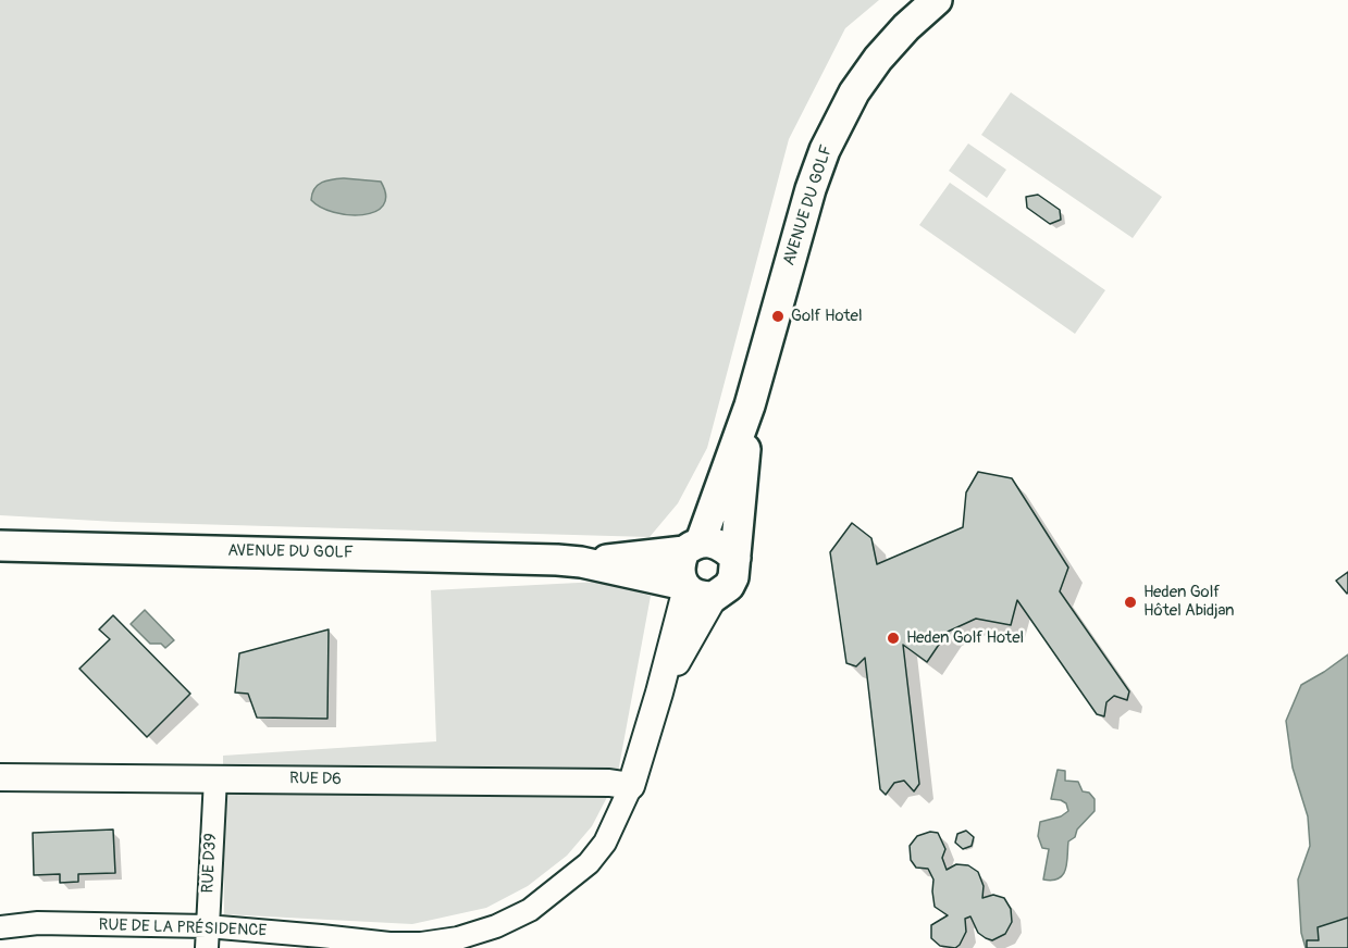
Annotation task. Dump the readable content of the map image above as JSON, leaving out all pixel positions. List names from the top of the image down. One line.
{"streets":{"main road":["AVENUE DU GOLF"],"street":["RUE D6","RUE D39","RUE DE LA PRÉSIDENCE"]},"crossings":[["AVENUE DU GOLF","RUE DE LA PRÉSIDENCE"],["RUE D6","RUE D39"],["RUE D6","RUE DE LA PRÉSIDENCE"],["RUE D39","RUE DE LA PRÉSIDENCE"]],"places":["Golf Hotel","Heden Golf Hôtel Abidjan","Heden Golf Hotel"]}
